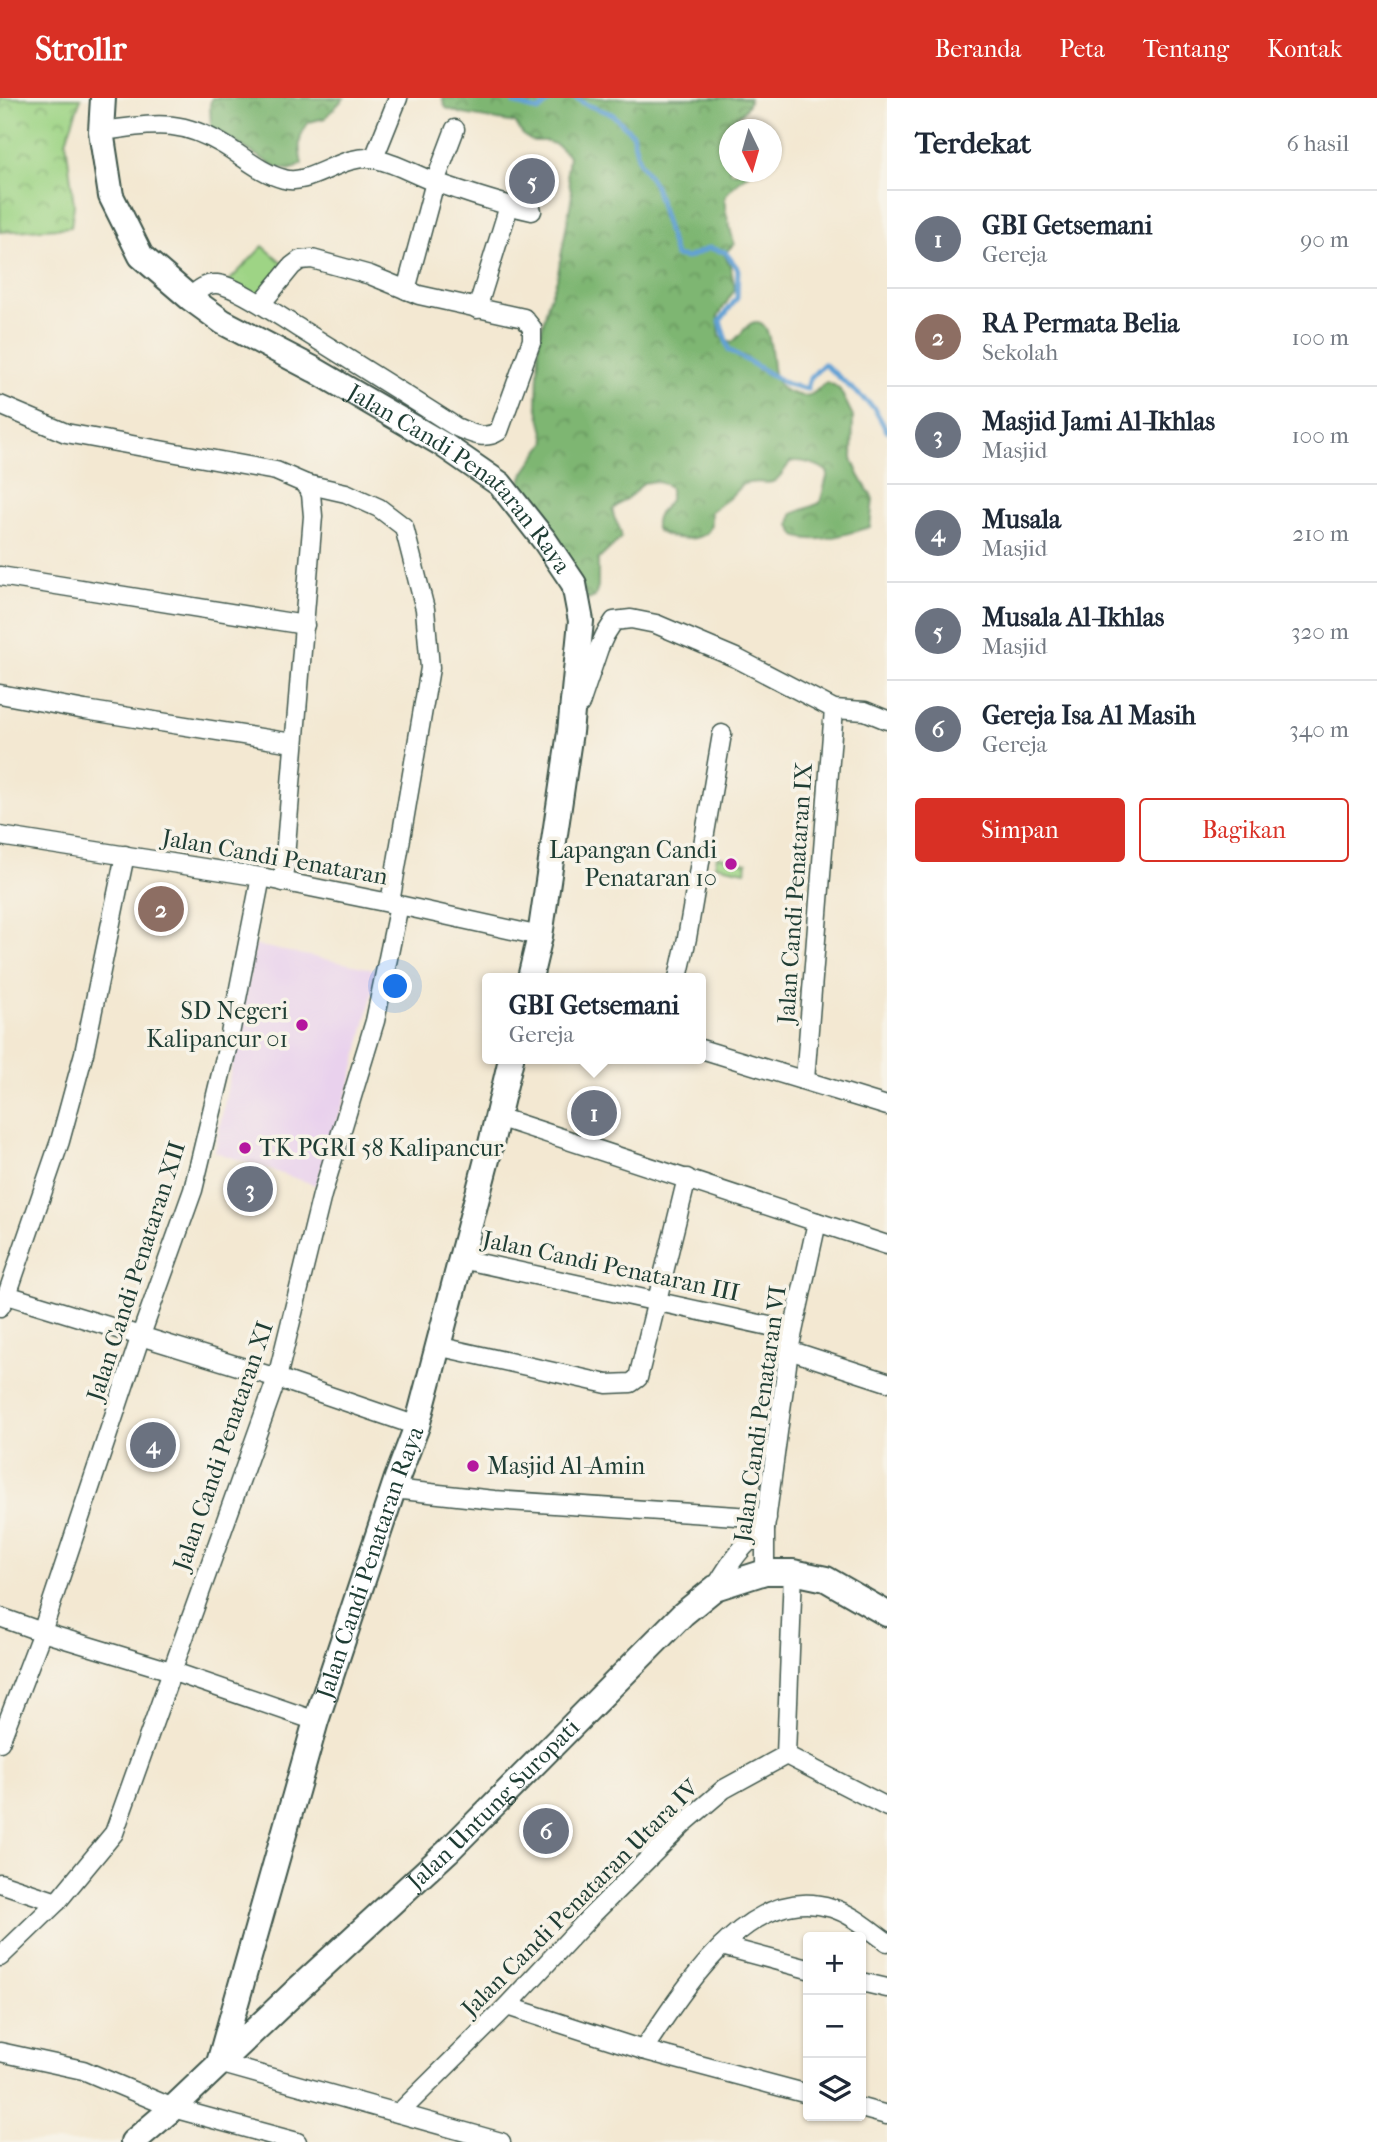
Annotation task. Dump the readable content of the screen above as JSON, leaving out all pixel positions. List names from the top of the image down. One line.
{"streets":{"main road":["Jalan Candi Penataran Raya","Jalan Untung Suropati"],"street":["Jalan Candi Penataran","Jalan Candi Penataran IX","Jalan Candi Penataran III","Jalan Candi Penataran XII","Jalan Candi Penataran VI","Jalan Candi Penataran XI","Jalan Candi Penataran Utara IV"]},"crossings":[["Jalan Candi Penataran Raya","Jalan Candi Penataran"],["Jalan Candi Penataran Raya","Jalan Candi Penataran III"],["Jalan Candi Penataran Raya","Jalan Untung Suropati"],["Jalan Candi Penataran","Jalan Candi Penataran XII"],["Jalan Candi Penataran","Jalan Candi Penataran XI"],["Jalan Candi Penataran III","Jalan Candi Penataran VI"],["Jalan Candi Penataran VI","Jalan Untung Suropati"]],"places":["Lapangan Candi Penataran 10","SD Negeri Kalipancur 01","TK PGRI 58 Kalipancur","Masjid Al-Amin"],"north":"bottom","page":{"header":"Strollr","nav":["Beranda","Peta","Tentang","Kontak"],"heading":["Terdekat","6 hasil"],"pins":["5","2","1","3","4","6"],"list":[{"mark":"1","name":"GBI Getsemani","note":"Gereja","value":"90 m"},{"mark":"2","name":"RA Permata Belia","note":"Sekolah","value":"100 m"},{"mark":"3","name":"Masjid Jami Al-Ikhlas","note":"Masjid","value":"100 m"},{"mark":"4","name":"Musala","note":"Masjid","value":"210 m"},{"mark":"5","name":"Musala Al-Ikhlas","note":"Masjid","value":"320 m"},{"mark":"6","name":"Gereja Isa Al Masih","note":"Gereja","value":"340 m"}],"buttons":["Simpan","Bagikan"],"popup":["GBI Getsemani","Gereja"],"map_buttons":["+","−"]}}
